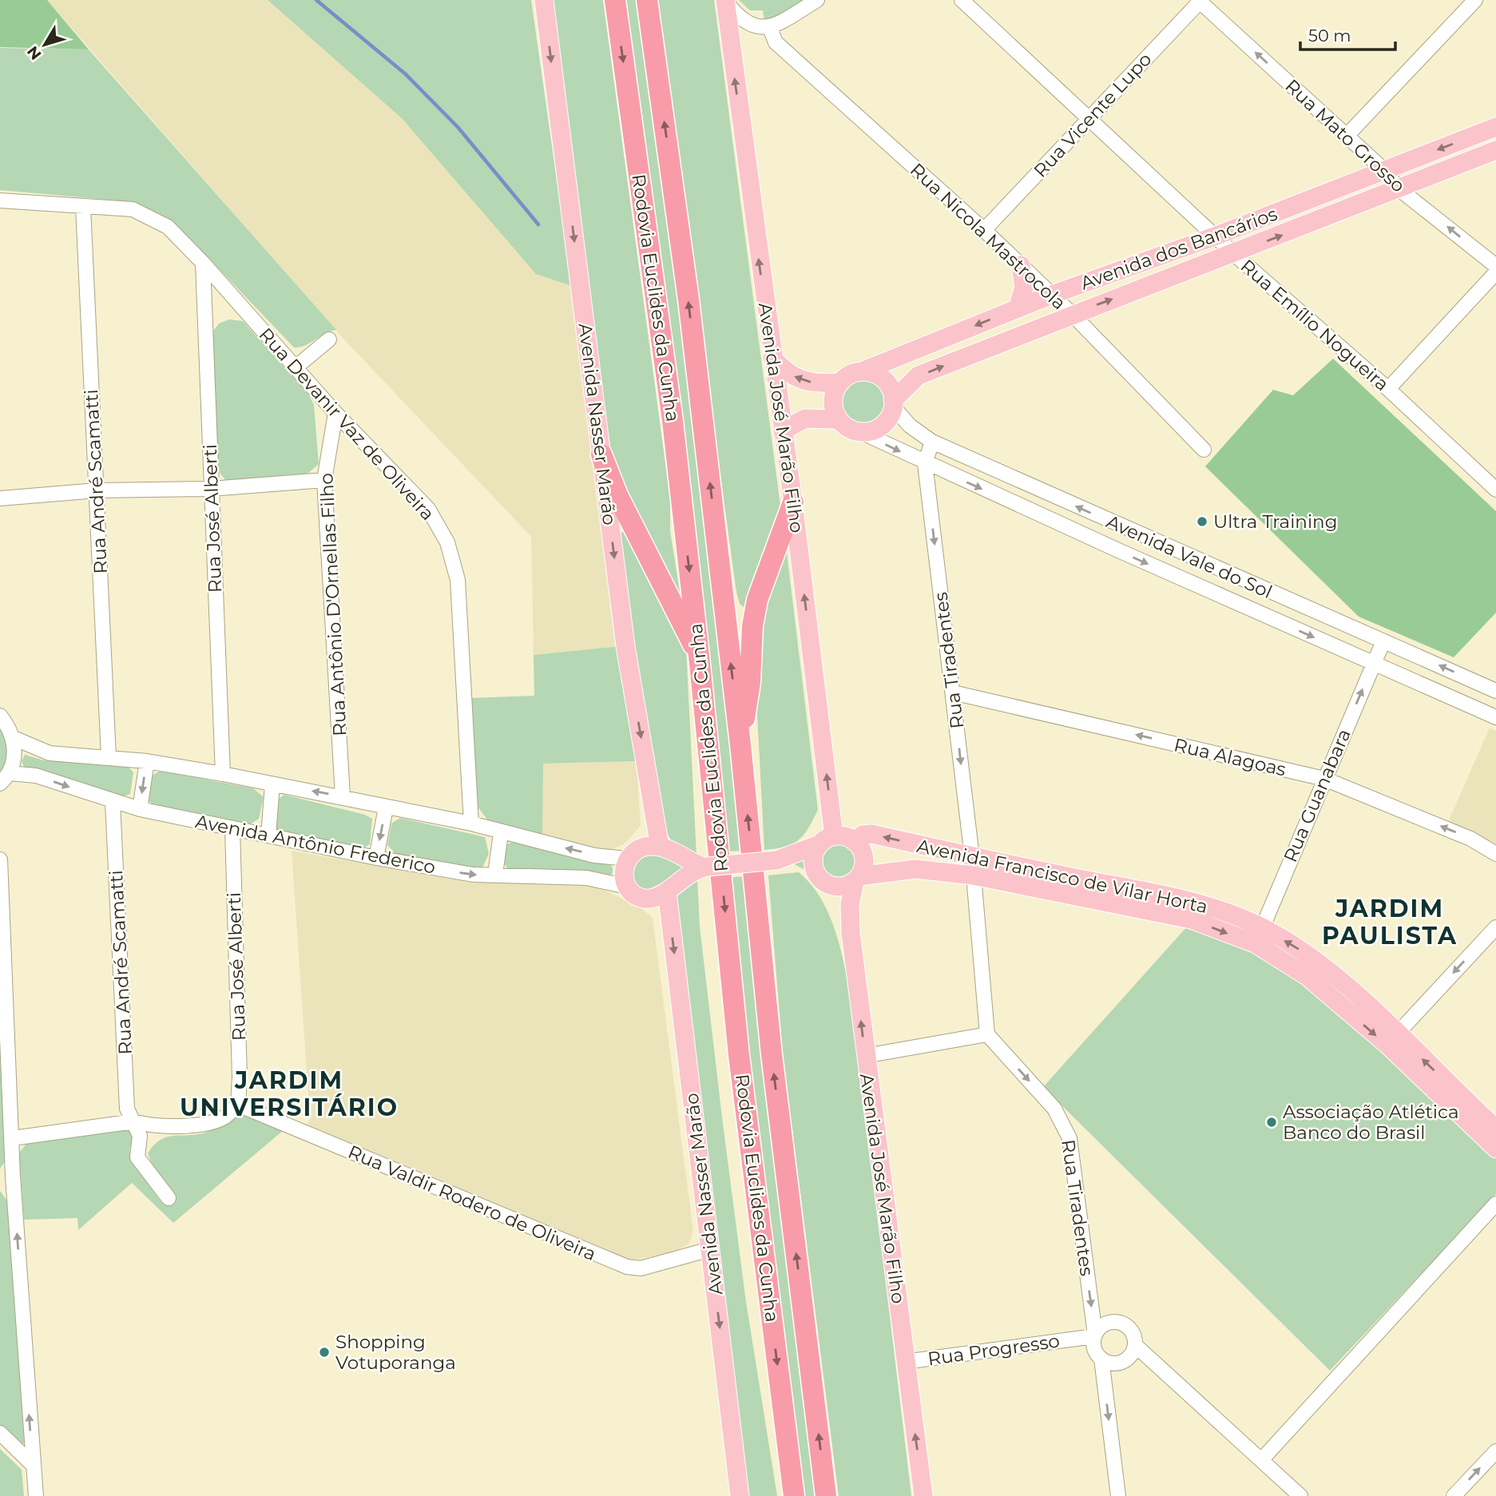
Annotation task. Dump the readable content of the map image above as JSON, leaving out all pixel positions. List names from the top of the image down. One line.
{"streets":{"highway":["Rodovia Euclides da Cunha"],"main road":["Avenida dos Bancários","Avenida José Marão Filho","Avenida Nasser Marão","Avenida Antônio Frederico","Avenida Francisco de Vilar Horta"],"street":["Rua Vicente Lupo","Rua Mato Grosso","Rua Nicola Mastrocola","Rua Emílio Nogueira","Rua Devanir Vaz de Oliveira","Rua André Scamatti","Rua José Alberti","Avenida Vale do Sol","Rua Antônio D'Ornellas Filho","Rua Tiradentes","Rua Alagoas","Rua Guanabara","Rua Valdir Rodero de Oliveira","Rua Progresso"]},"crossings":[["Rua Vicente Lupo","Rua Mato Grosso"],["Rua Vicente Lupo","Rua Nicola Mastrocola"],["Rua Vicente Lupo","Rua Emílio Nogueira"],["Rua Mato Grosso","Avenida dos Bancários"],["Rua Nicola Mastrocola","Avenida dos Bancários"],["Avenida dos Bancários","Rua Emílio Nogueira"],["Avenida dos Bancários","Avenida Vale do Sol"],["Avenida José Marão Filho","Avenida Francisco de Vilar Horta"],["Avenida José Marão Filho","Rua Progresso"],["Rua Devanir Vaz de Oliveira","Rua André Scamatti"],["Rua Devanir Vaz de Oliveira","Rua José Alberti"],["Rua Devanir Vaz de Oliveira","Rua Antônio D'Ornellas Filho"],["Avenida Nasser Marão","Avenida Antônio Frederico"],["Avenida Nasser Marão","Rua Valdir Rodero de Oliveira"],["Rua André Scamatti","Avenida Antônio Frederico"],["Rua José Alberti","Avenida Antônio Frederico"],["Rua José Alberti","Rua Valdir Rodero de Oliveira"],["Avenida Vale do Sol","Rua Tiradentes"],["Avenida Vale do Sol","Rua Guanabara"],["Rua Tiradentes","Rua Alagoas"],["Rua Tiradentes","Avenida Francisco de Vilar Horta"],["Rua Tiradentes","Rua Progresso"],["Rua Alagoas","Rua Guanabara"],["Rua Guanabara","Avenida Francisco de Vilar Horta"]],"one_way":["Rua Mato Grosso","Avenida José Marão Filho","Avenida Nasser Marão","Rua Tiradentes","Rua Alagoas","Rua Guanabara"],"districts":["JARDIM PAULISTA","JARDIM UNIVERSITÁRIO"],"places":["Ultra Training","Associação Atlética Banco do Brasil","Shopping Votuporanga"],"scale_bar":"50 m","north":"bottom left"}
